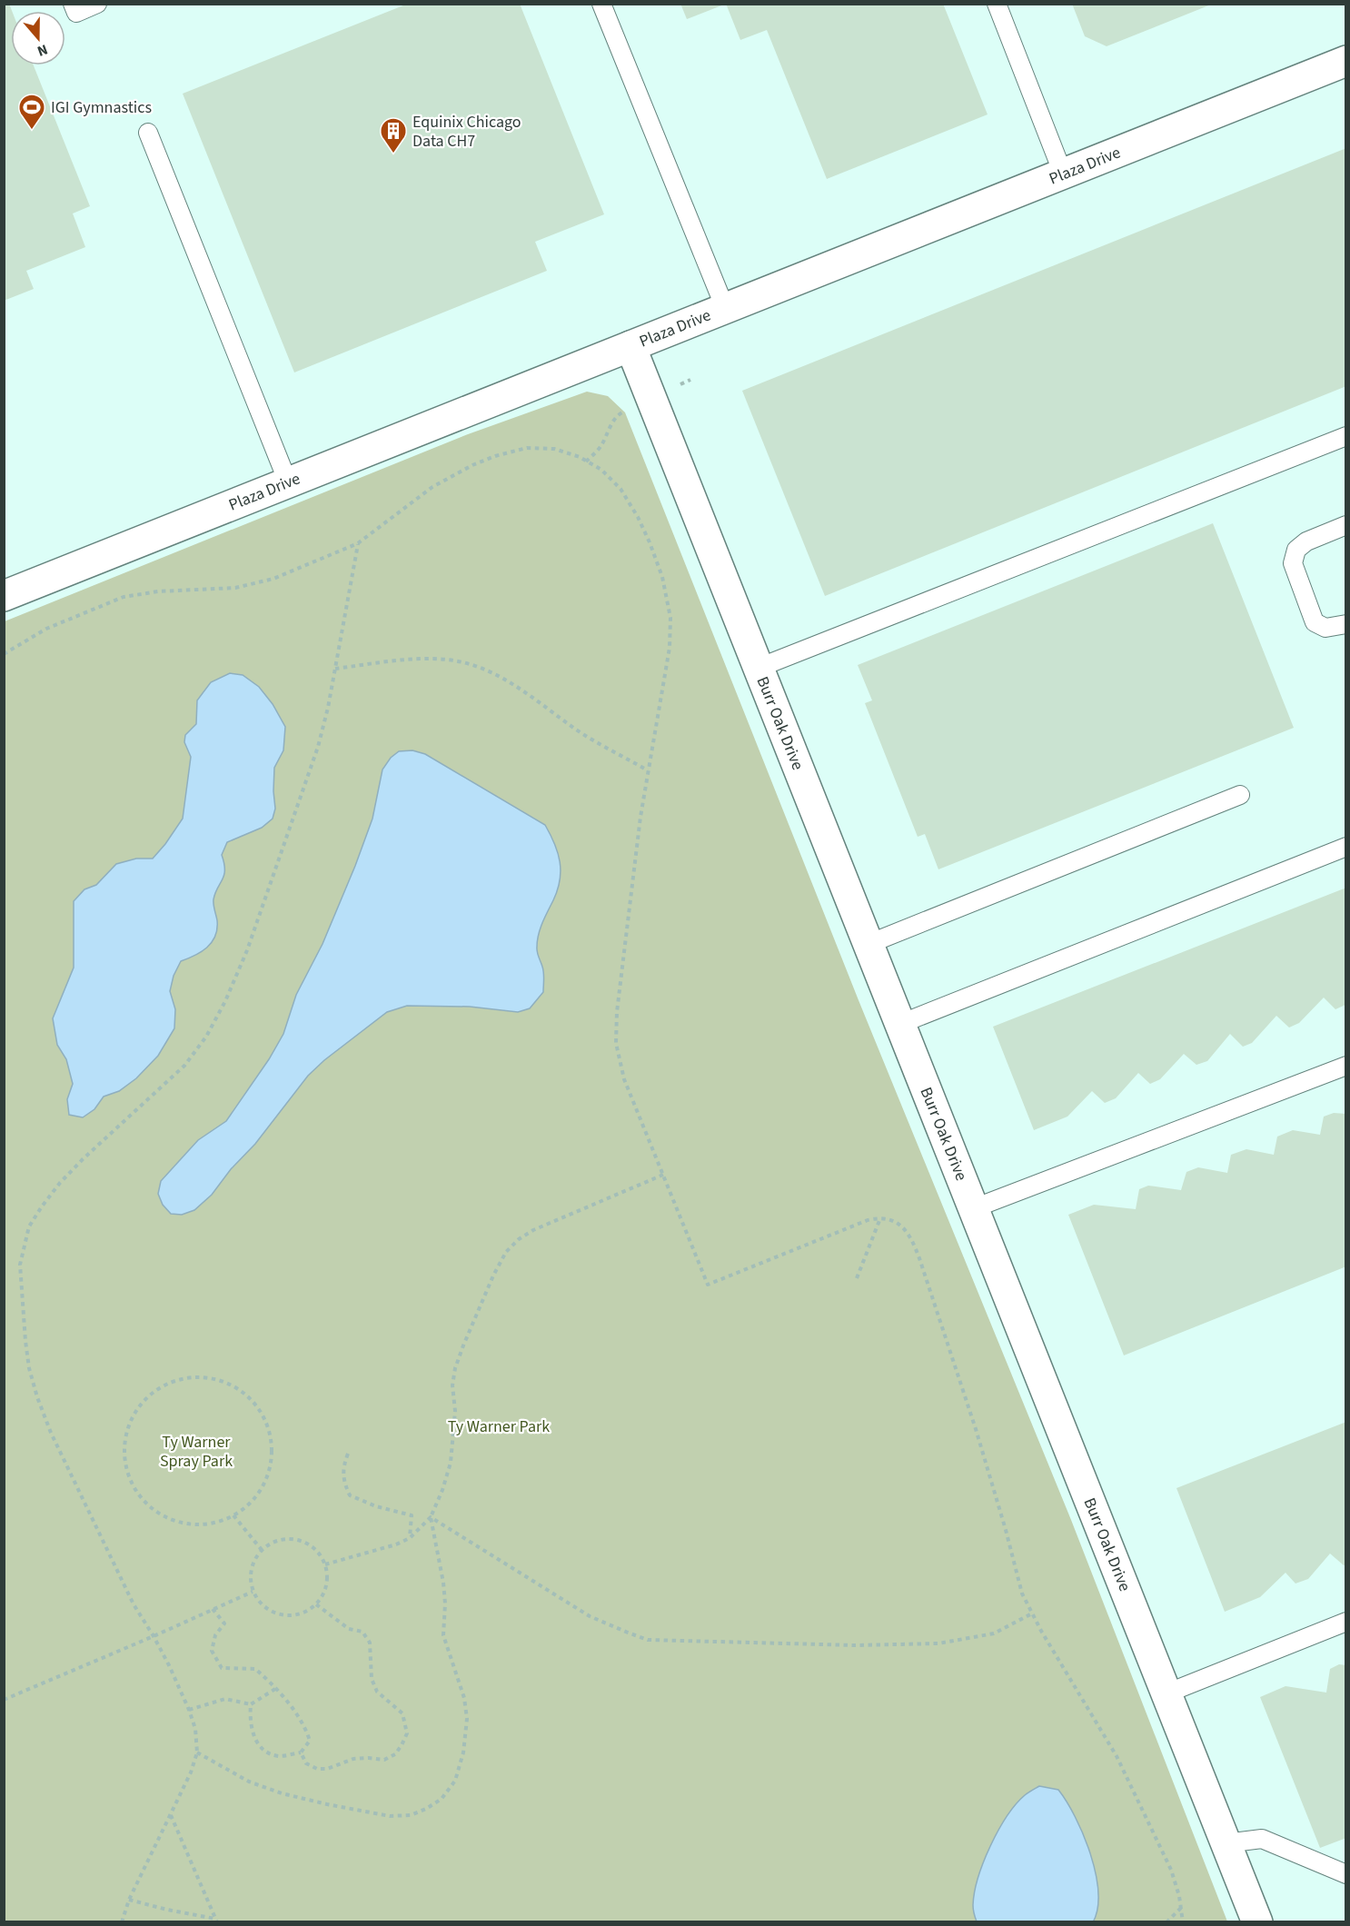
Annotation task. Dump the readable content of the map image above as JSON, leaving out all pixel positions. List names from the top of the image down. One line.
{"streets":{"street":["Plaza Drive","Burr Oak Drive"]},"crossings":[["Plaza Drive","Burr Oak Drive"]],"parks":["Ty Warner Park","Ty Warner Spray Park"],"places":{"sports":["IGI Gymnastics"],"building":["Equinix Chicago Data CH7"]},"north":"bottom"}
